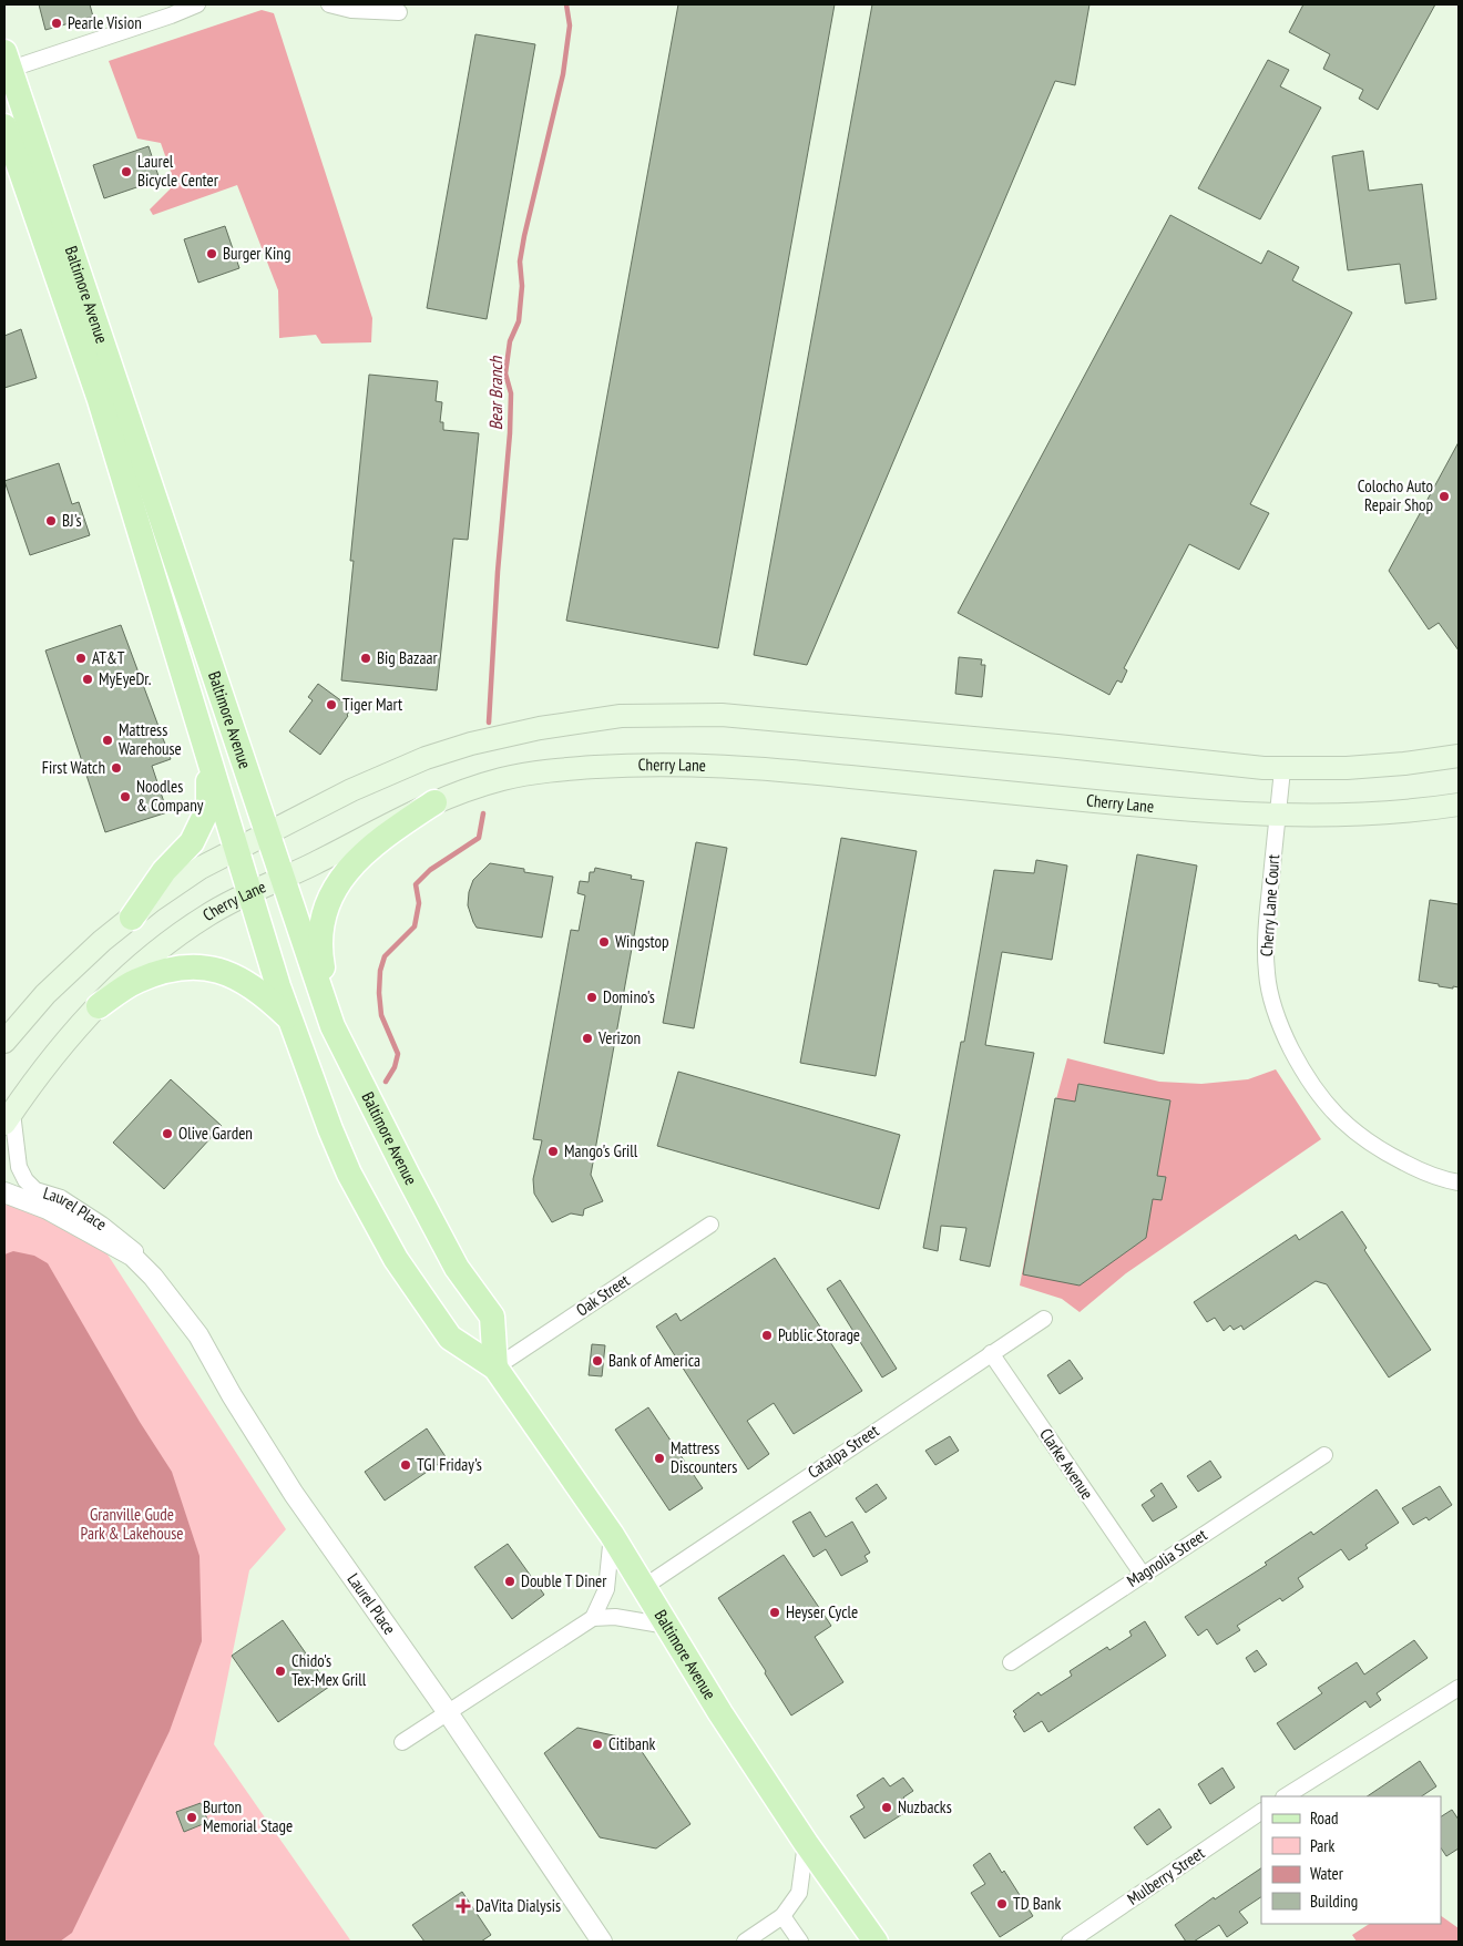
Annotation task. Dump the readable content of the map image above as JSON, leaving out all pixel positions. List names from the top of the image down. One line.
{"streets":{"main road":["Baltimore Avenue","Cherry Lane"],"street":["Cherry Lane Court","Laurel Place","Oak Street","Catalpa Street","Clarke Avenue","Magnolia Street","Mulberry Street"]},"crossings":[["Baltimore Avenue","Cherry Lane"],["Baltimore Avenue","Oak Street"],["Baltimore Avenue","Catalpa Street"],["Cherry Lane","Cherry Lane Court"],["Cherry Lane","Laurel Place"],["Catalpa Street","Clarke Avenue"],["Clarke Avenue","Magnolia Street"]],"water":["Bear Branch"],"parks":["Granville Gude Park & Lakehouse"],"places":{"other":["Pearle Vision","Laurel Bicycle Center","Burger King","Colocho Auto Repair Shop","BJ's","AT&T","Big Bazaar","MyEyeDr.","Tiger Mart","Mattress Warehouse","First Watch","Noodles & Company","Wingstop","Domino's","Verizon","Olive Garden","Mango's Grill","Public Storage","Bank of America","Mattress Discounters","TGI Friday's","Double T Diner","Heyser Cycle","Chido's Tex-Mex Grill","Citibank","Nuzbacks","Burton Memorial Stage","TD Bank"],"health":["DaVita Dialysis"]},"legend":["Road","Park","Water","Building"]}
